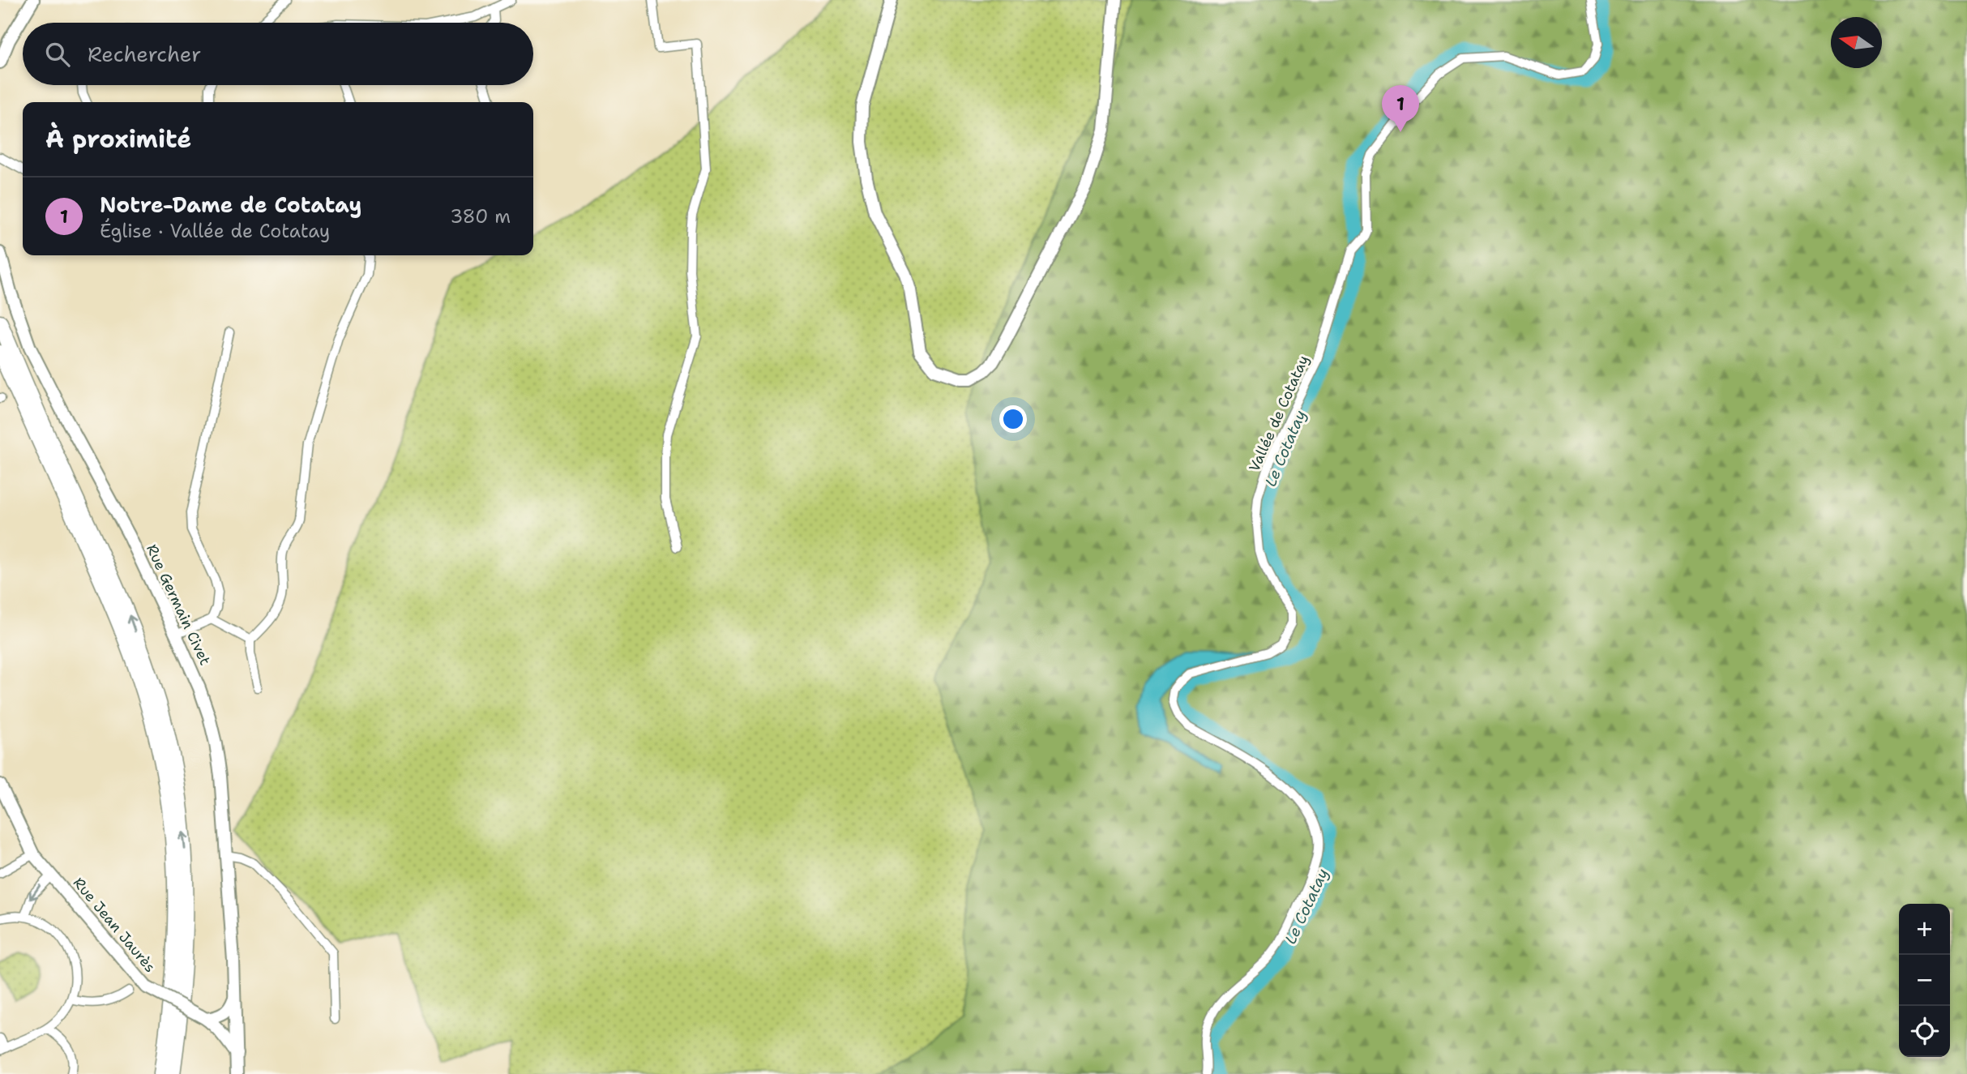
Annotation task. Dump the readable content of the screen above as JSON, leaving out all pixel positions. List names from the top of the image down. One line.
{"streets":{"street":["Vallée de Cotatay","Rue Germain Civet","Rue Jean Jaurès"]},"crossings":[["Rue Germain Civet","Rue Jean Jaurès"]],"water":["Le Cotatay"],"north":"left","page":{"search":"Rechercher","pins":"1","heading":"À proximité","list":[{"mark":"1","name":"Notre-Dame de Cotatay","note":"Église · Vallée de Cotatay","value":"380 m"}],"map_buttons":["+","−"]}}
